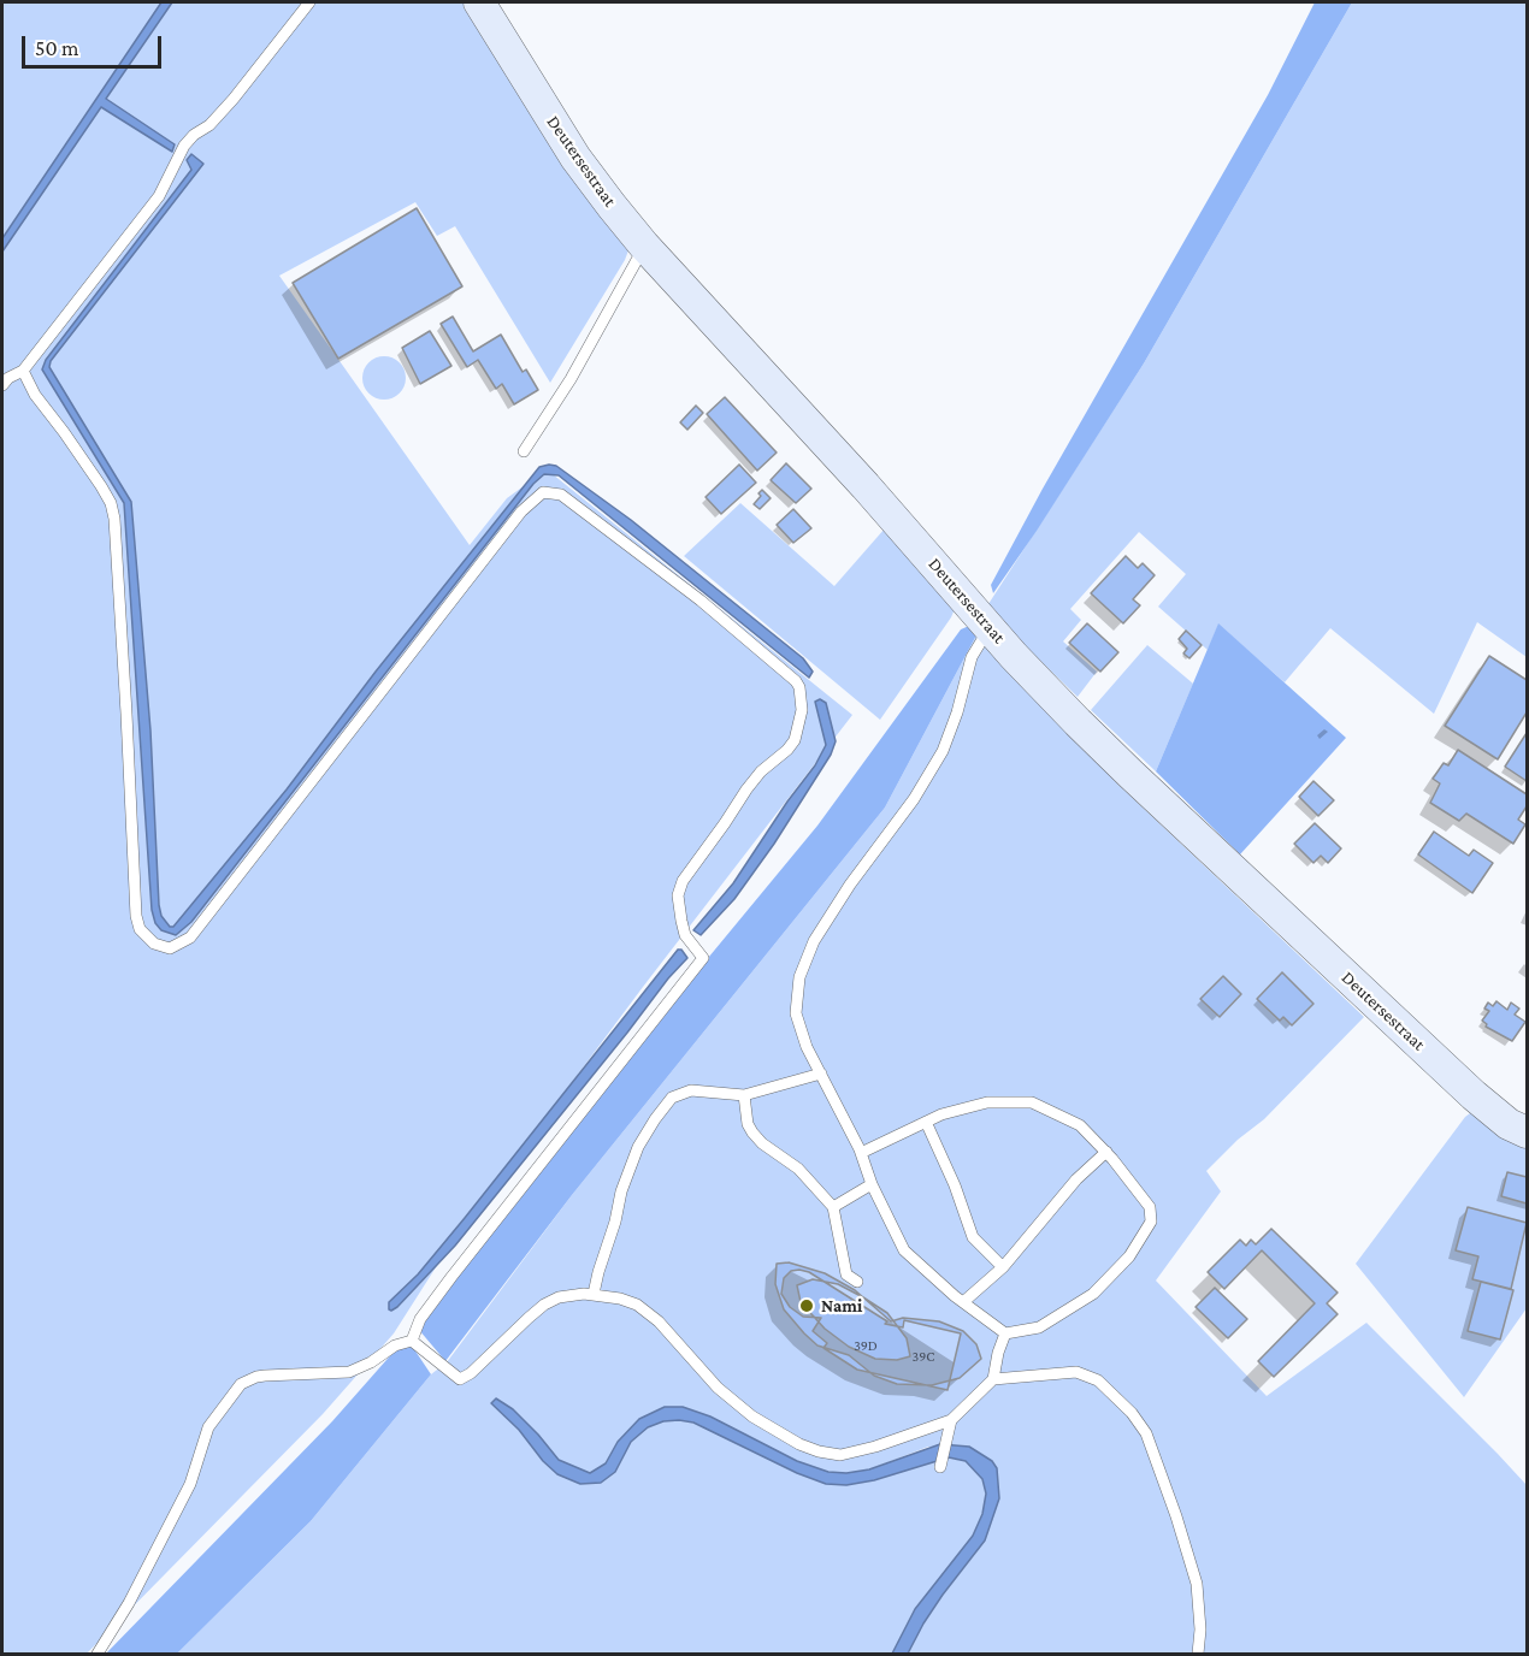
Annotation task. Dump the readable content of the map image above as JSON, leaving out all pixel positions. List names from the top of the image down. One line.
{"streets":{"street":["Deutersestraat"]},"places":["Nami"],"house_numbers":["39D","39C"],"scale_bar":"50 m"}
